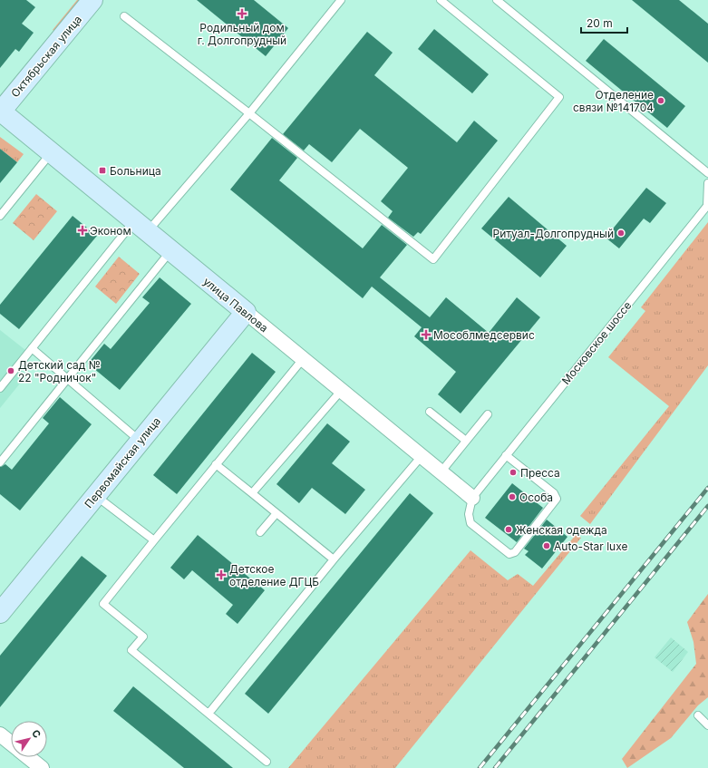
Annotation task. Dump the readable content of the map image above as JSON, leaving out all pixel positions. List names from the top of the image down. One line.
{"streets":{"main road":["Октябрьская улица","улица Павлова","Первомайская улица"],"lane":["Московское шоссе"]},"crossings":[["Октябрьская улица","улица Павлова"],["улица Павлова","Московское шоссе"],["улица Павлова","Первомайская улица"]],"places":{"health":["Родильный дом г. Долгопрудный","Эконом","Мособлмедсервис","Детское отделение ДГЦБ"],"other":["Отделение связи №141704","Ритуал-Долгопрудный","Детский сад № 22 \"Родничок\"","Пресса","Особа","Женская одежда","Auto-Star luxe"],"transit":["Больница"]},"scale_bar":"20 m","north":"top right"}
